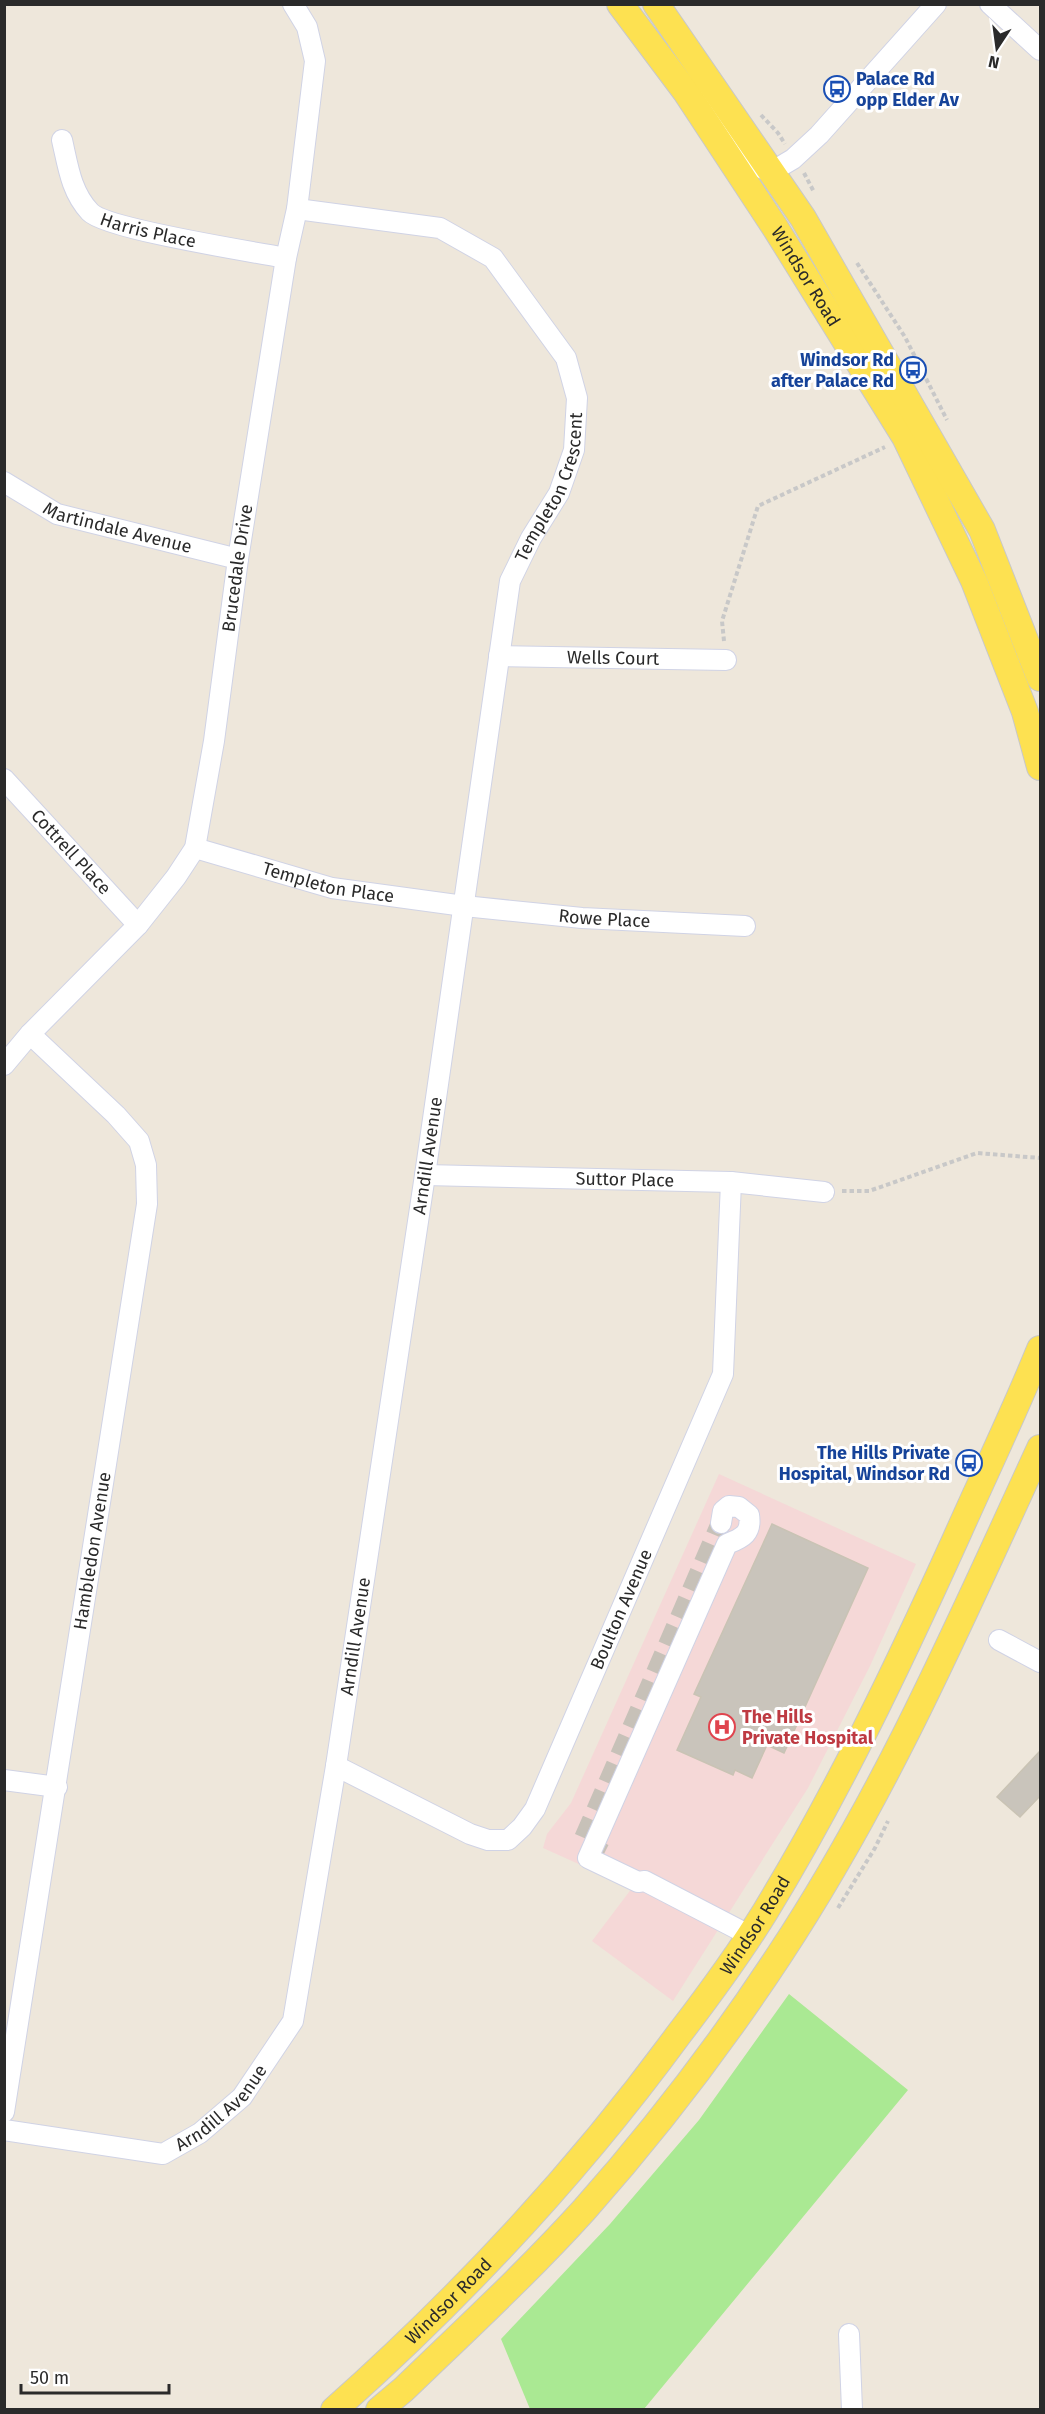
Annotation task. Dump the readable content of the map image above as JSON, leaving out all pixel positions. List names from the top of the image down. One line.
{"streets":{"main road":["Windsor Road"],"street":["Harris Place","Templeton Crescent","Martindale Avenue","Brucedale Drive","Wells Court","Cottrell Place","Templeton Place","Rowe Place","Arndill Avenue","Suttor Place","Hambledon Avenue","Boulton Avenue"]},"crossings":[["Harris Place","Brucedale Drive"],["Templeton Crescent","Brucedale Drive"],["Templeton Crescent","Wells Court"],["Templeton Crescent","Templeton Place"],["Templeton Crescent","Rowe Place"],["Templeton Crescent","Arndill Avenue"],["Martindale Avenue","Brucedale Drive"],["Brucedale Drive","Cottrell Place"],["Brucedale Drive","Templeton Place"],["Brucedale Drive","Hambledon Avenue"],["Templeton Place","Rowe Place"],["Templeton Place","Arndill Avenue"],["Rowe Place","Arndill Avenue"],["Arndill Avenue","Suttor Place"],["Arndill Avenue","Boulton Avenue"],["Suttor Place","Boulton Avenue"]],"places":{"bus stop":["Palace Rd opp Elder Av","Windsor Rd after Palace Rd","The Hills Private Hospital, Windsor Rd"],"hospital":["The Hills Private Hospital"]},"scale_bar":"50 m","north":"bottom"}
